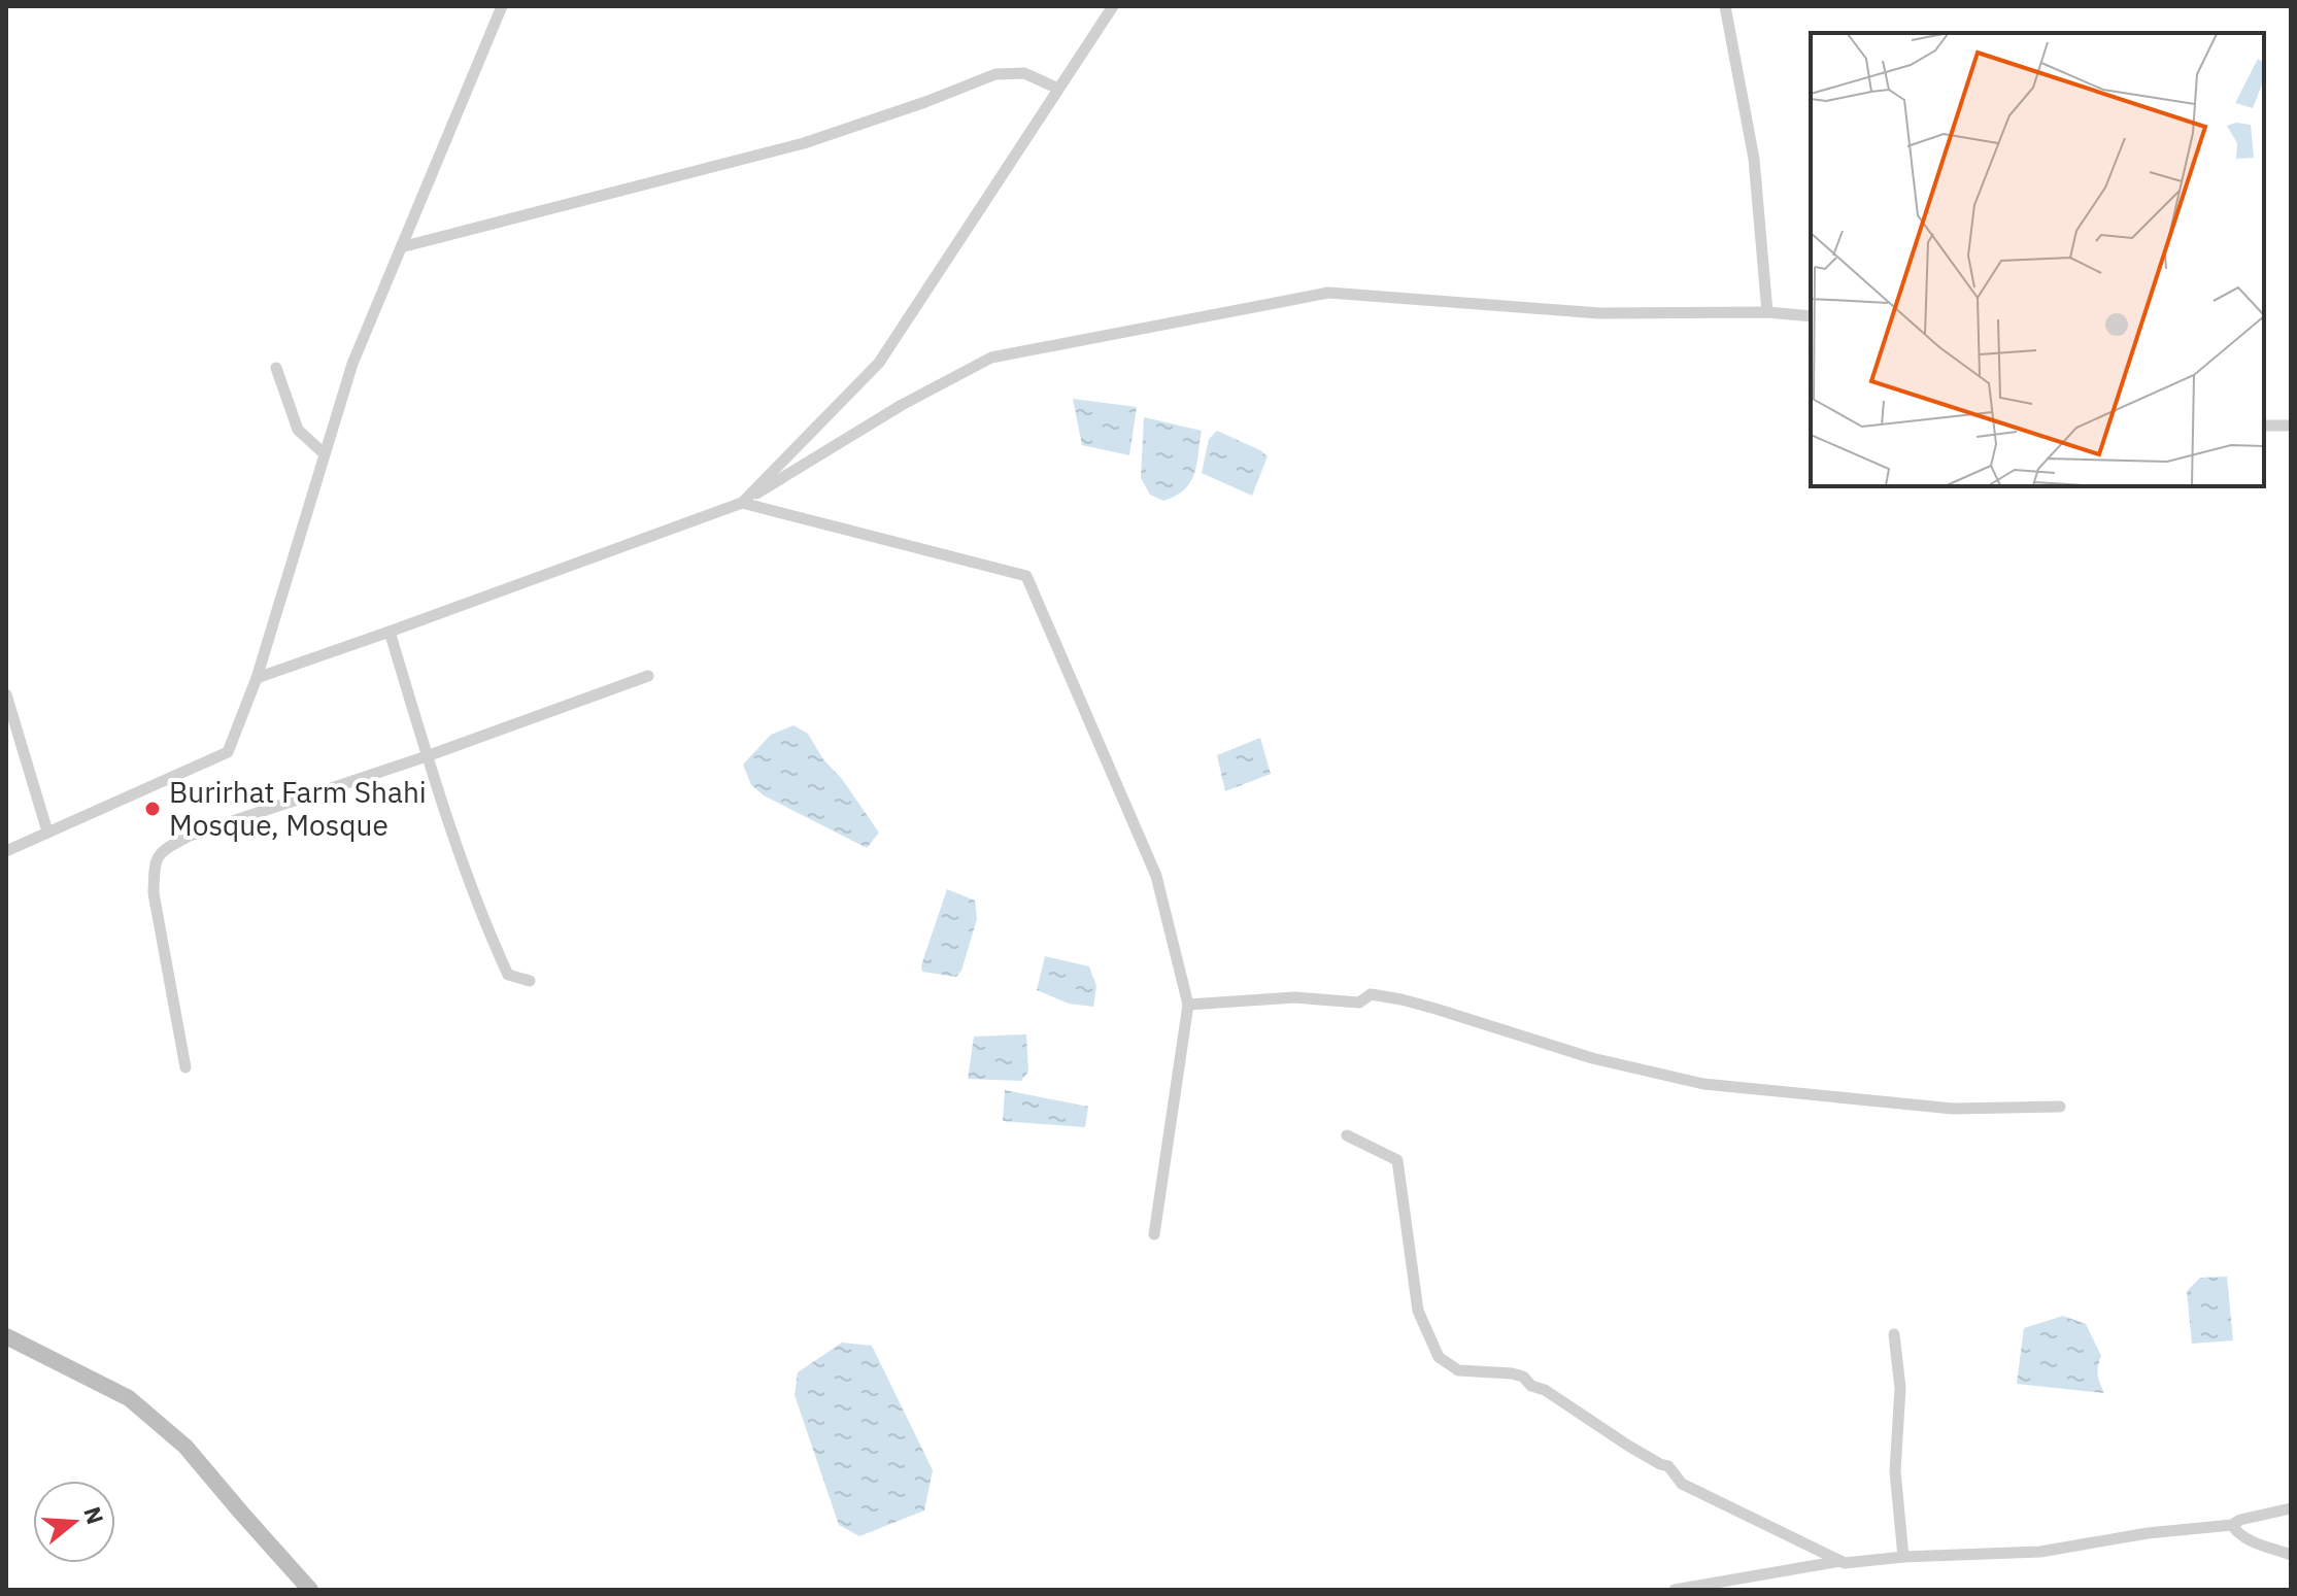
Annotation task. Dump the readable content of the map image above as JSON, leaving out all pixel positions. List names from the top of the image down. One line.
{"places":["Burirhat Farm Shahi Mosque, Mosque"],"north":"right"}
